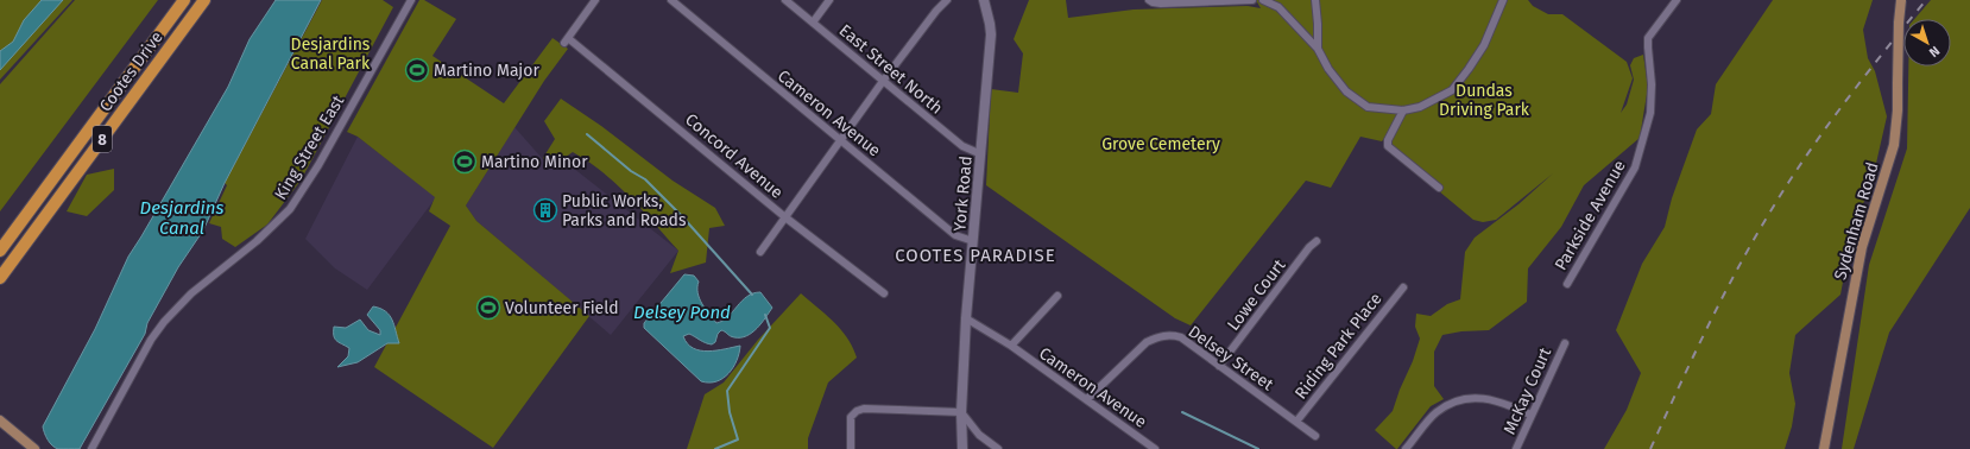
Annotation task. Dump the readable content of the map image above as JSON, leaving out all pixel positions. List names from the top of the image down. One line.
{"streets":{"main road":["Cootes Drive","8","Sydenham Road"],"street":["East Street North","Cameron Avenue","King Street East","Concord Avenue","York Road","Parkside Avenue","Lowe Court","Riding Park Place","Delsey Street","McKay Court"]},"crossings":[["East Street North","York Road"],["Cameron Avenue","York Road"],["Cameron Avenue","Delsey Street"],["Lowe Court","Delsey Street"],["Riding Park Place","Delsey Street"]],"districts":["COOTES PARADISE"],"water":["Desjardins Canal","Delsey Pond"],"parks":["Desjardins Canal Park","Dundas Driving Park","Grove Cemetery"],"places":{"sports":["Martino Major","Martino Minor","Volunteer Field"],"building":["Public Works, Parks and Roads"]},"north":"bottom right"}
